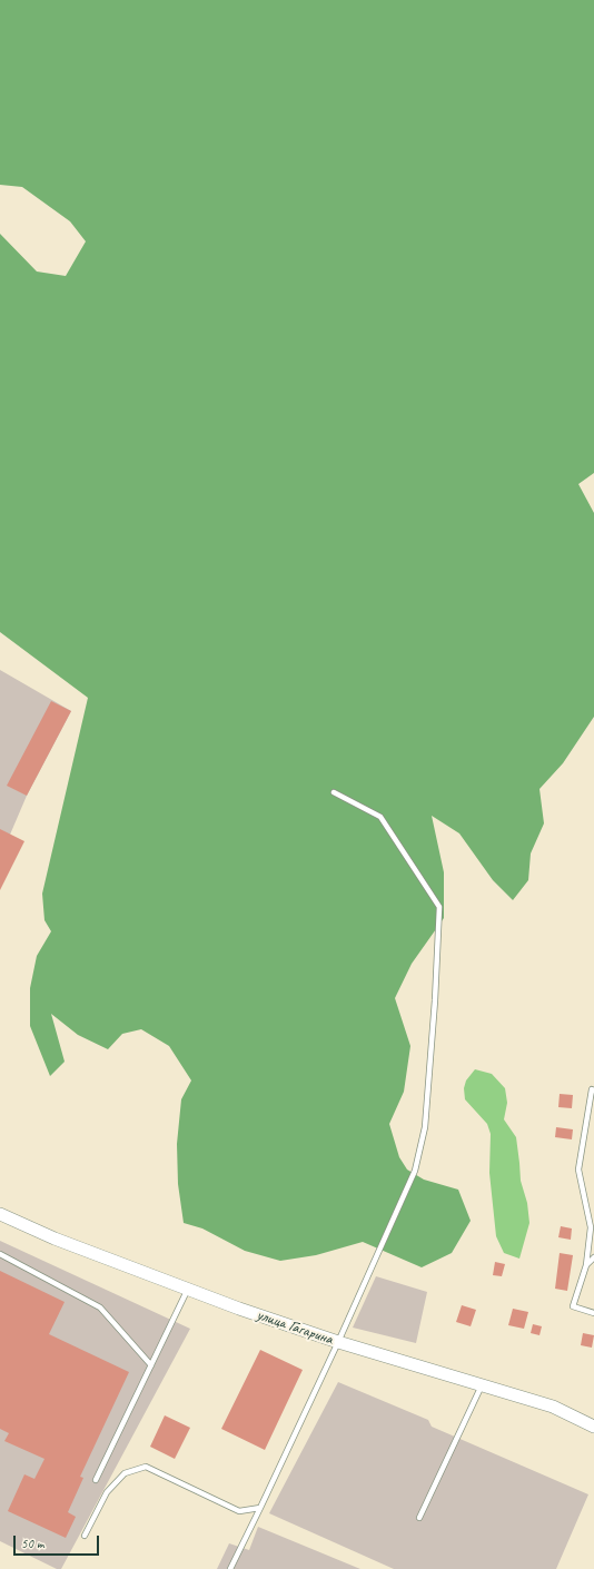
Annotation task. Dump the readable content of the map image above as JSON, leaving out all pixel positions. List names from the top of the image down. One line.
{"streets":{"street":["улица Гагарина"]},"scale_bar":"50 m"}
